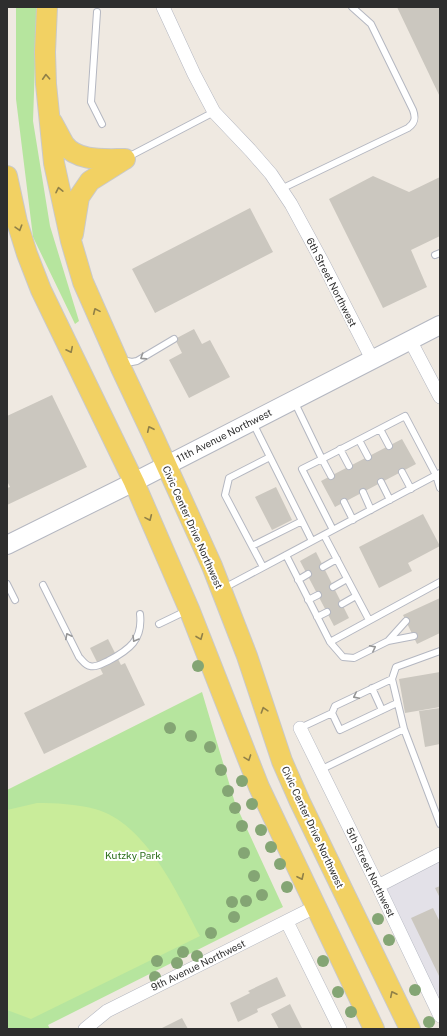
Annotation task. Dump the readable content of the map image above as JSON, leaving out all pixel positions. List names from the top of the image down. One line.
{"streets":{"main road":["11th Avenue Northwest","Civic Center Drive Northwest"],"street":["6th Street Northwest","5th Street Northwest","9th Avenue Northwest"]},"crossings":[["6th Street Northwest","11th Avenue Northwest"],["11th Avenue Northwest","Civic Center Drive Northwest"]],"parks":["Kutzky Park"]}
